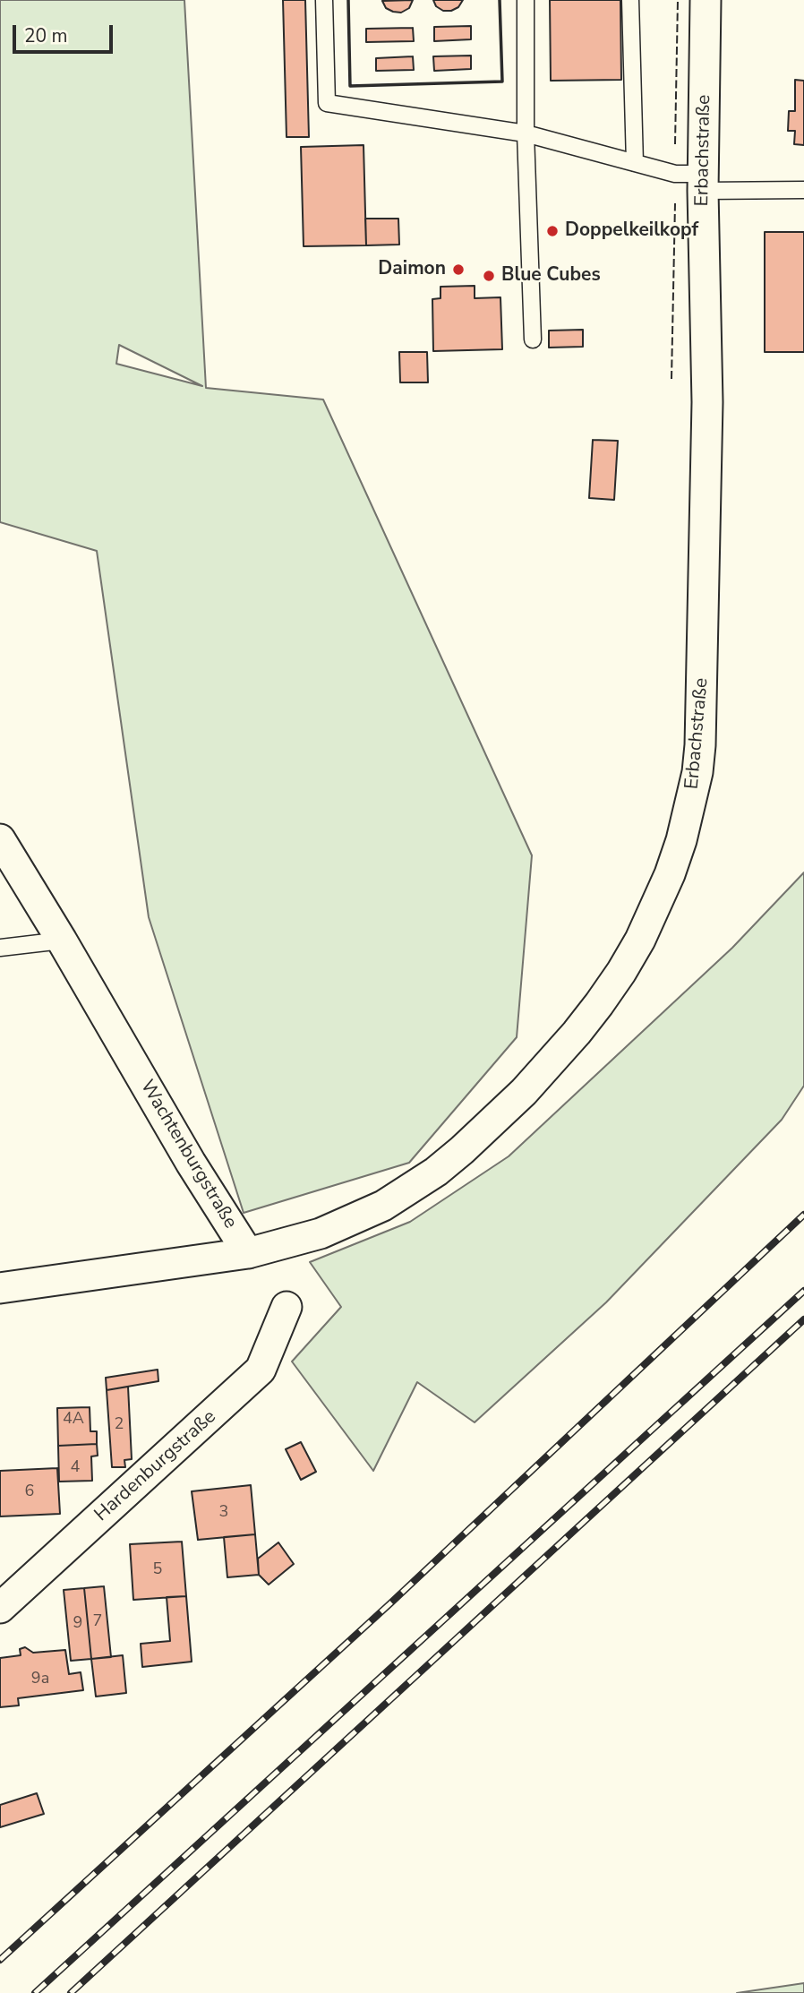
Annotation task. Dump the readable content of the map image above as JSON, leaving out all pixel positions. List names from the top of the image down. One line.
{"streets":{"street":["Erbachstraße","Wachtenburgstraße","Hardenburgstraße"]},"crossings":[["Erbachstraße","Wachtenburgstraße"]],"places":["Doppelkeilkopf","Daimon","Blue Cubes"],"house_numbers":["4A","2","4","6","3","5","7","9","9a"],"scale_bar":"20 m"}
